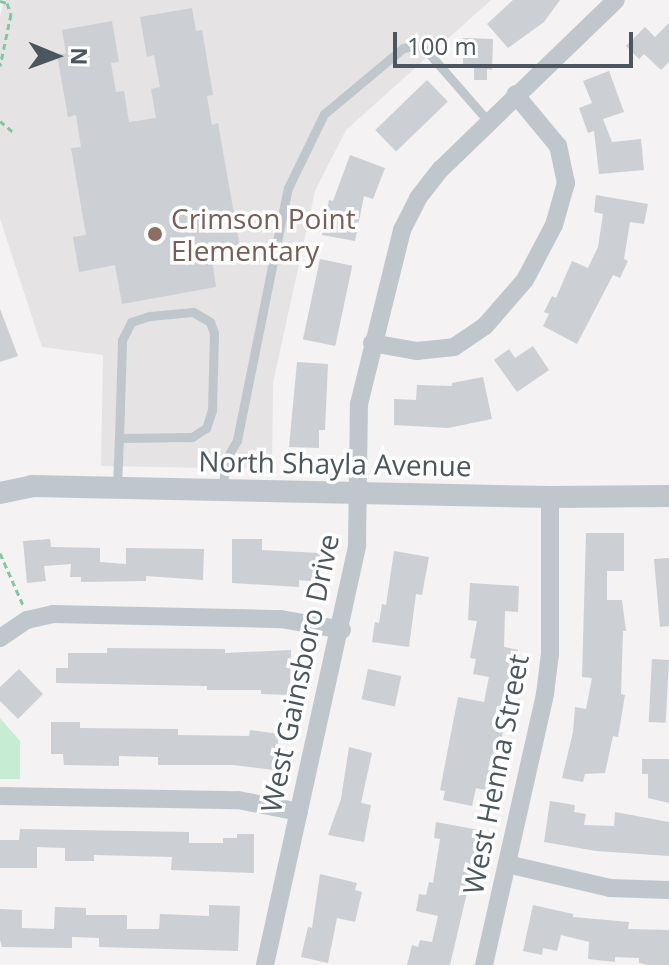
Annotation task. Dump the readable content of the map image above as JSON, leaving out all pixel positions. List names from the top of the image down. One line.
{"streets":{"street":["North Shayla Avenue","West Gainsboro Drive","West Henna Street"]},"crossings":[["North Shayla Avenue","West Gainsboro Drive"],["North Shayla Avenue","West Henna Street"]],"places":["Crimson Point Elementary"],"scale_bar":"100 m","north":"right"}
